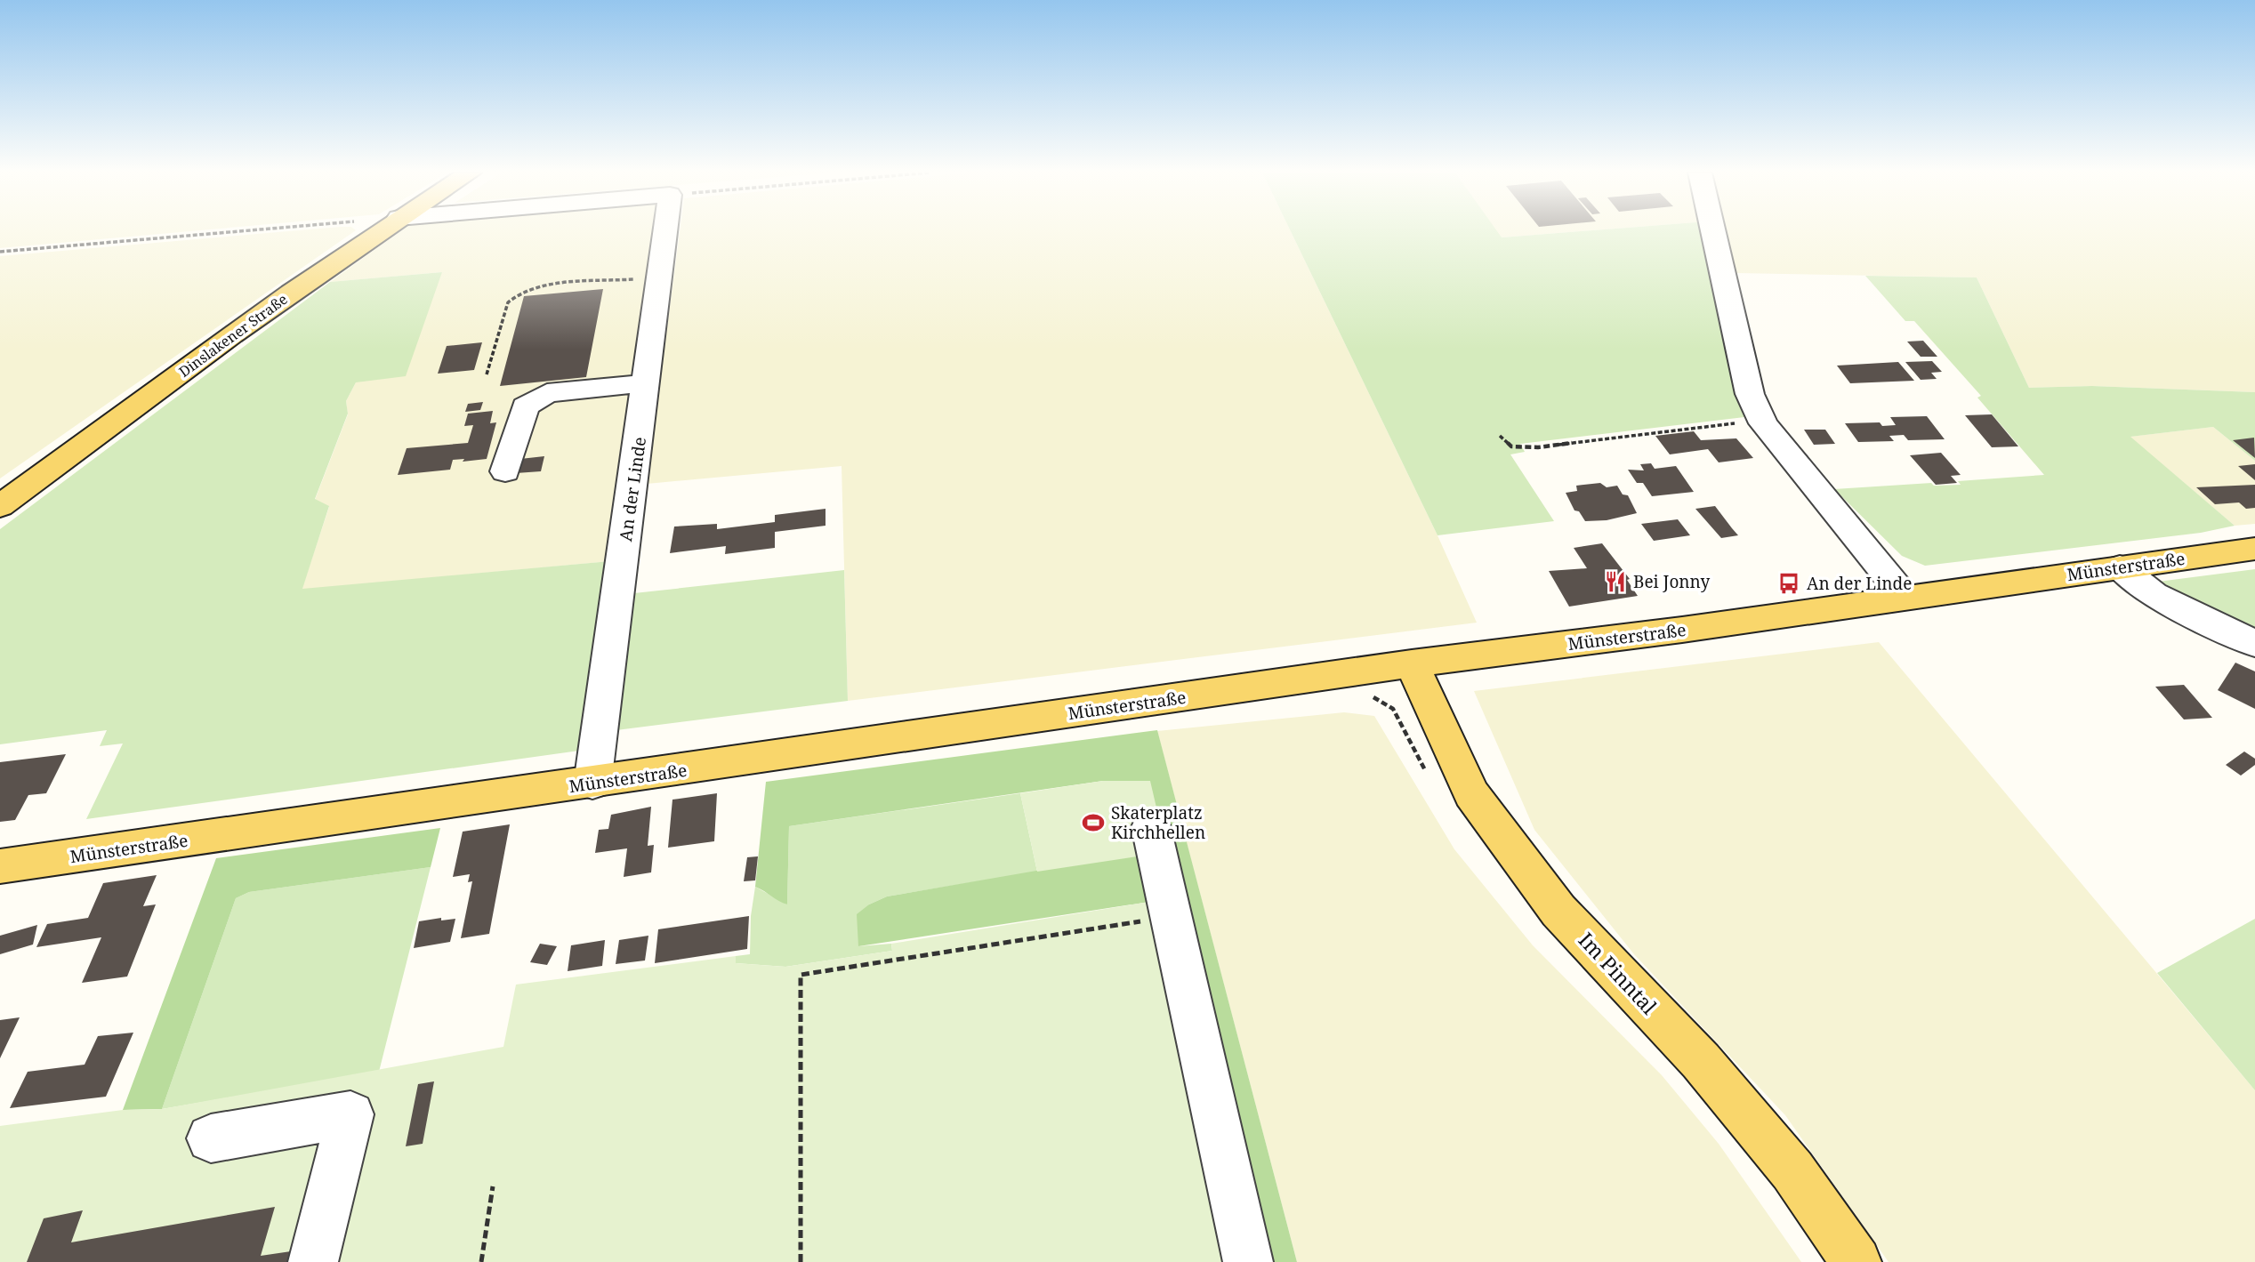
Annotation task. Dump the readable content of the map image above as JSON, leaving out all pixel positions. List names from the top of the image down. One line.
{"streets":{"main road":["Dinslakener Straße","Münsterstraße","Im Pinntal"],"street":["An der Linde"]},"crossings":[["An der Linde","Münsterstraße"],["Münsterstraße","Im Pinntal"]],"places":{"restaurant":["Bei Jonny"],"bus stop":["An der Linde"],"sports":["Skaterplatz Kirchhellen"]}}
